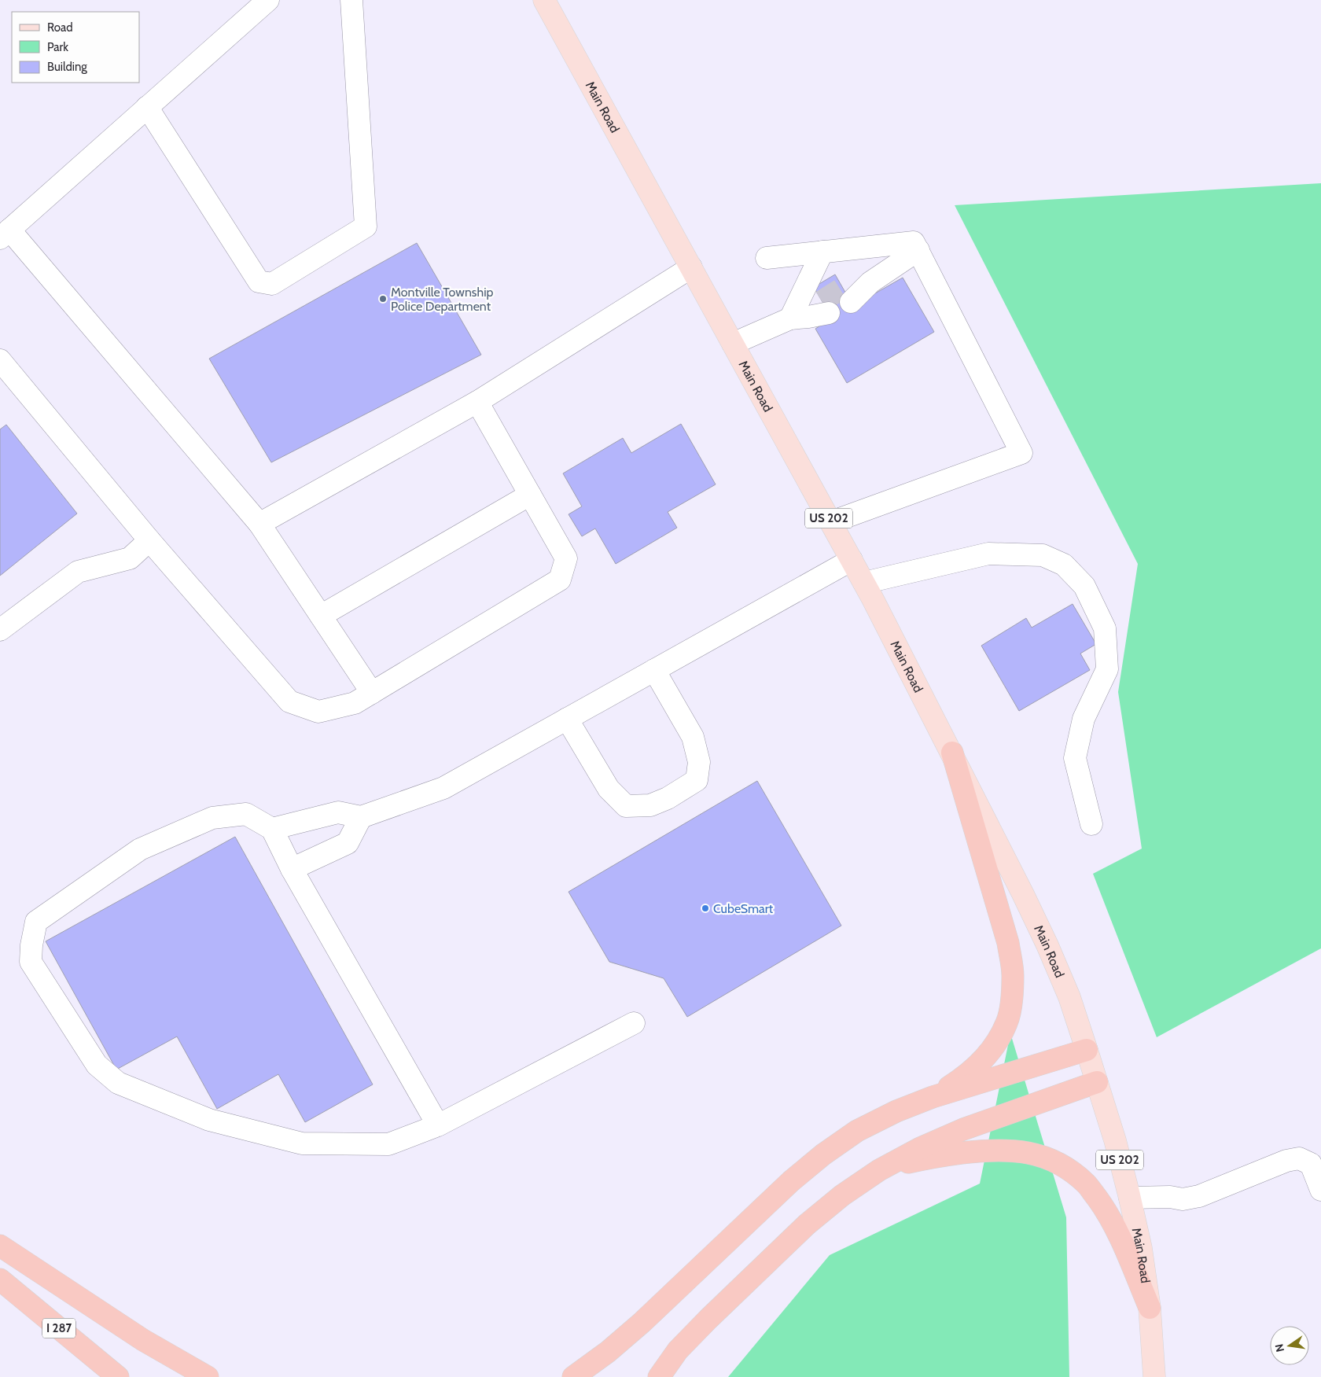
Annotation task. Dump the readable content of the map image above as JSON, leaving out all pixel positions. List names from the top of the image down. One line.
{"streets":{"highway":["I 287"],"main road":["Main Road","US 202"]},"places":["Montville Township Police Department","CubeSmart"],"legend":["Road","Park","Building"],"north":"left"}
